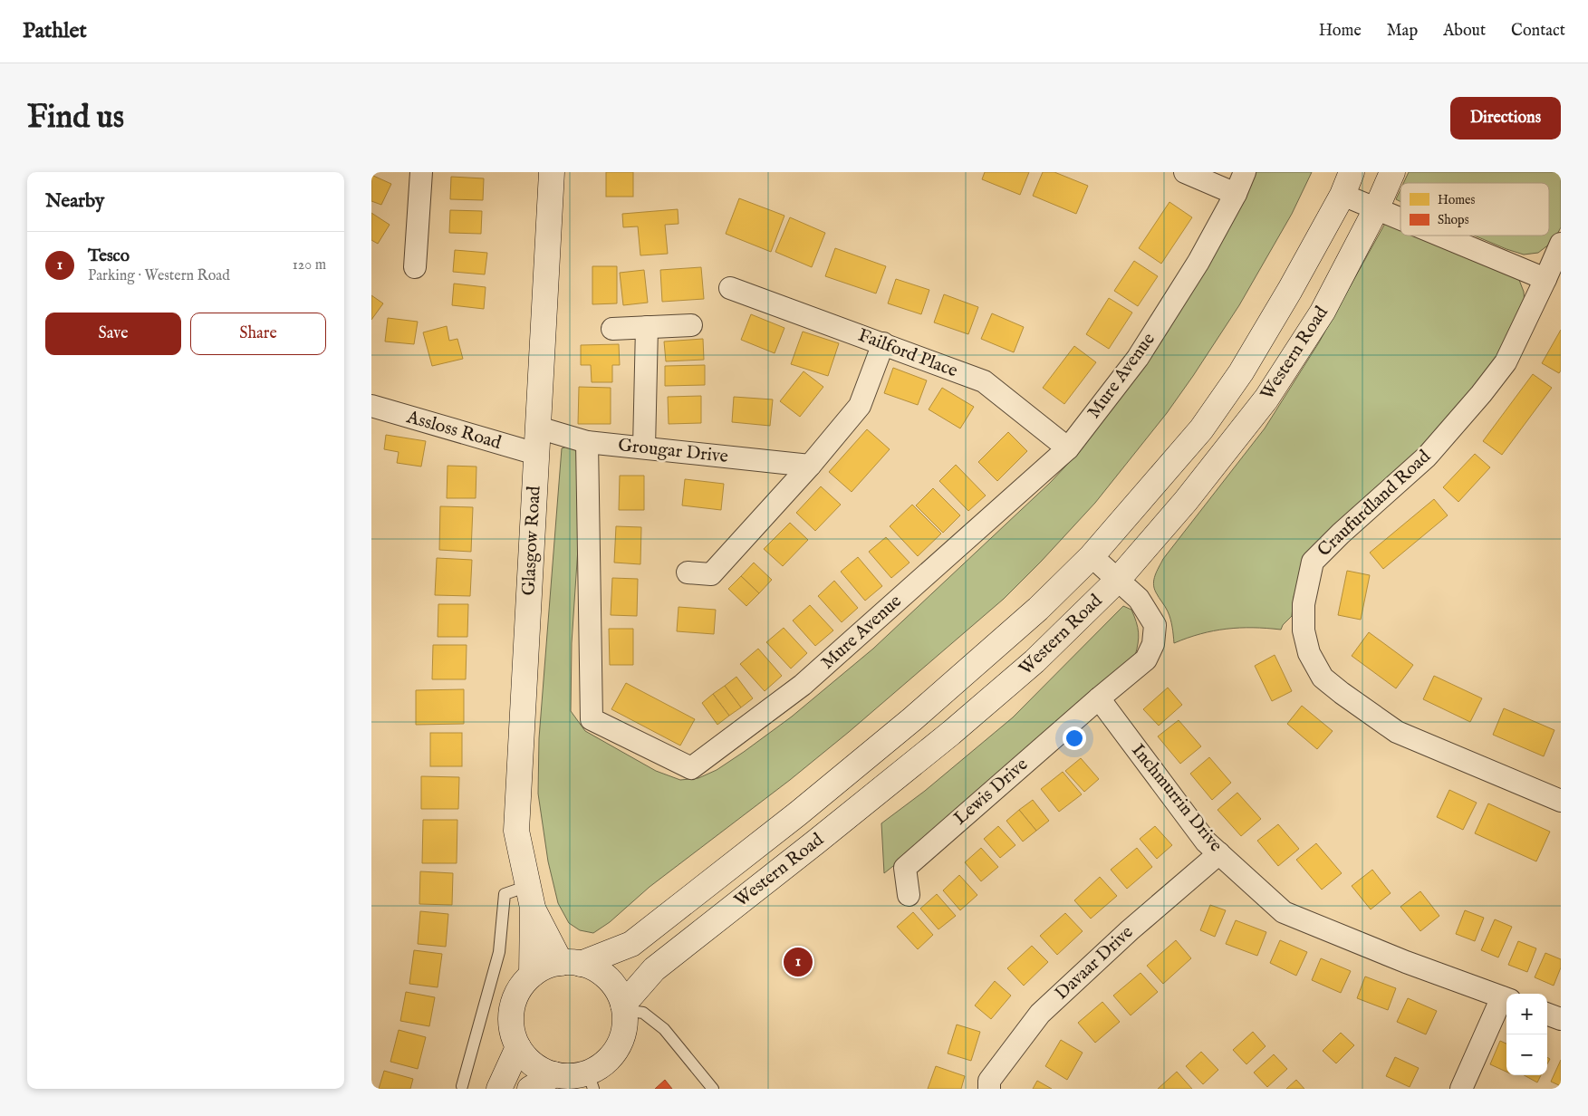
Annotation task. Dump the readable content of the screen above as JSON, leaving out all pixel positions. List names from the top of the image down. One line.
{"streets":{"main road":["Western Road","Glasgow Road"],"street":["Failford Place","Mure Avenue","Assloss Road","Grougar Drive","Craufurdland Road","Lewis Drive","Inchmurrin Drive","Davaar Drive"]},"crossings":[["Failford Place","Mure Avenue"],["Western Road","Glasgow Road"],["Mure Avenue","Grougar Drive"],["Assloss Road","Glasgow Road"],["Grougar Drive","Glasgow Road"],["Lewis Drive","Inchmurrin Drive"],["Inchmurrin Drive","Davaar Drive"]],"legend":["Homes","Shops"],"page":{"header":"Pathlet","nav":["Home","Map","About","Contact"],"buttons":["Directions",["Save","Share"]],"title":"Find us","heading":"Nearby","list":[{"mark":"1","name":"Tesco","note":"Parking · Western Road","value":"120 m"}],"pins":"1","map_buttons":["+","−"]}}
